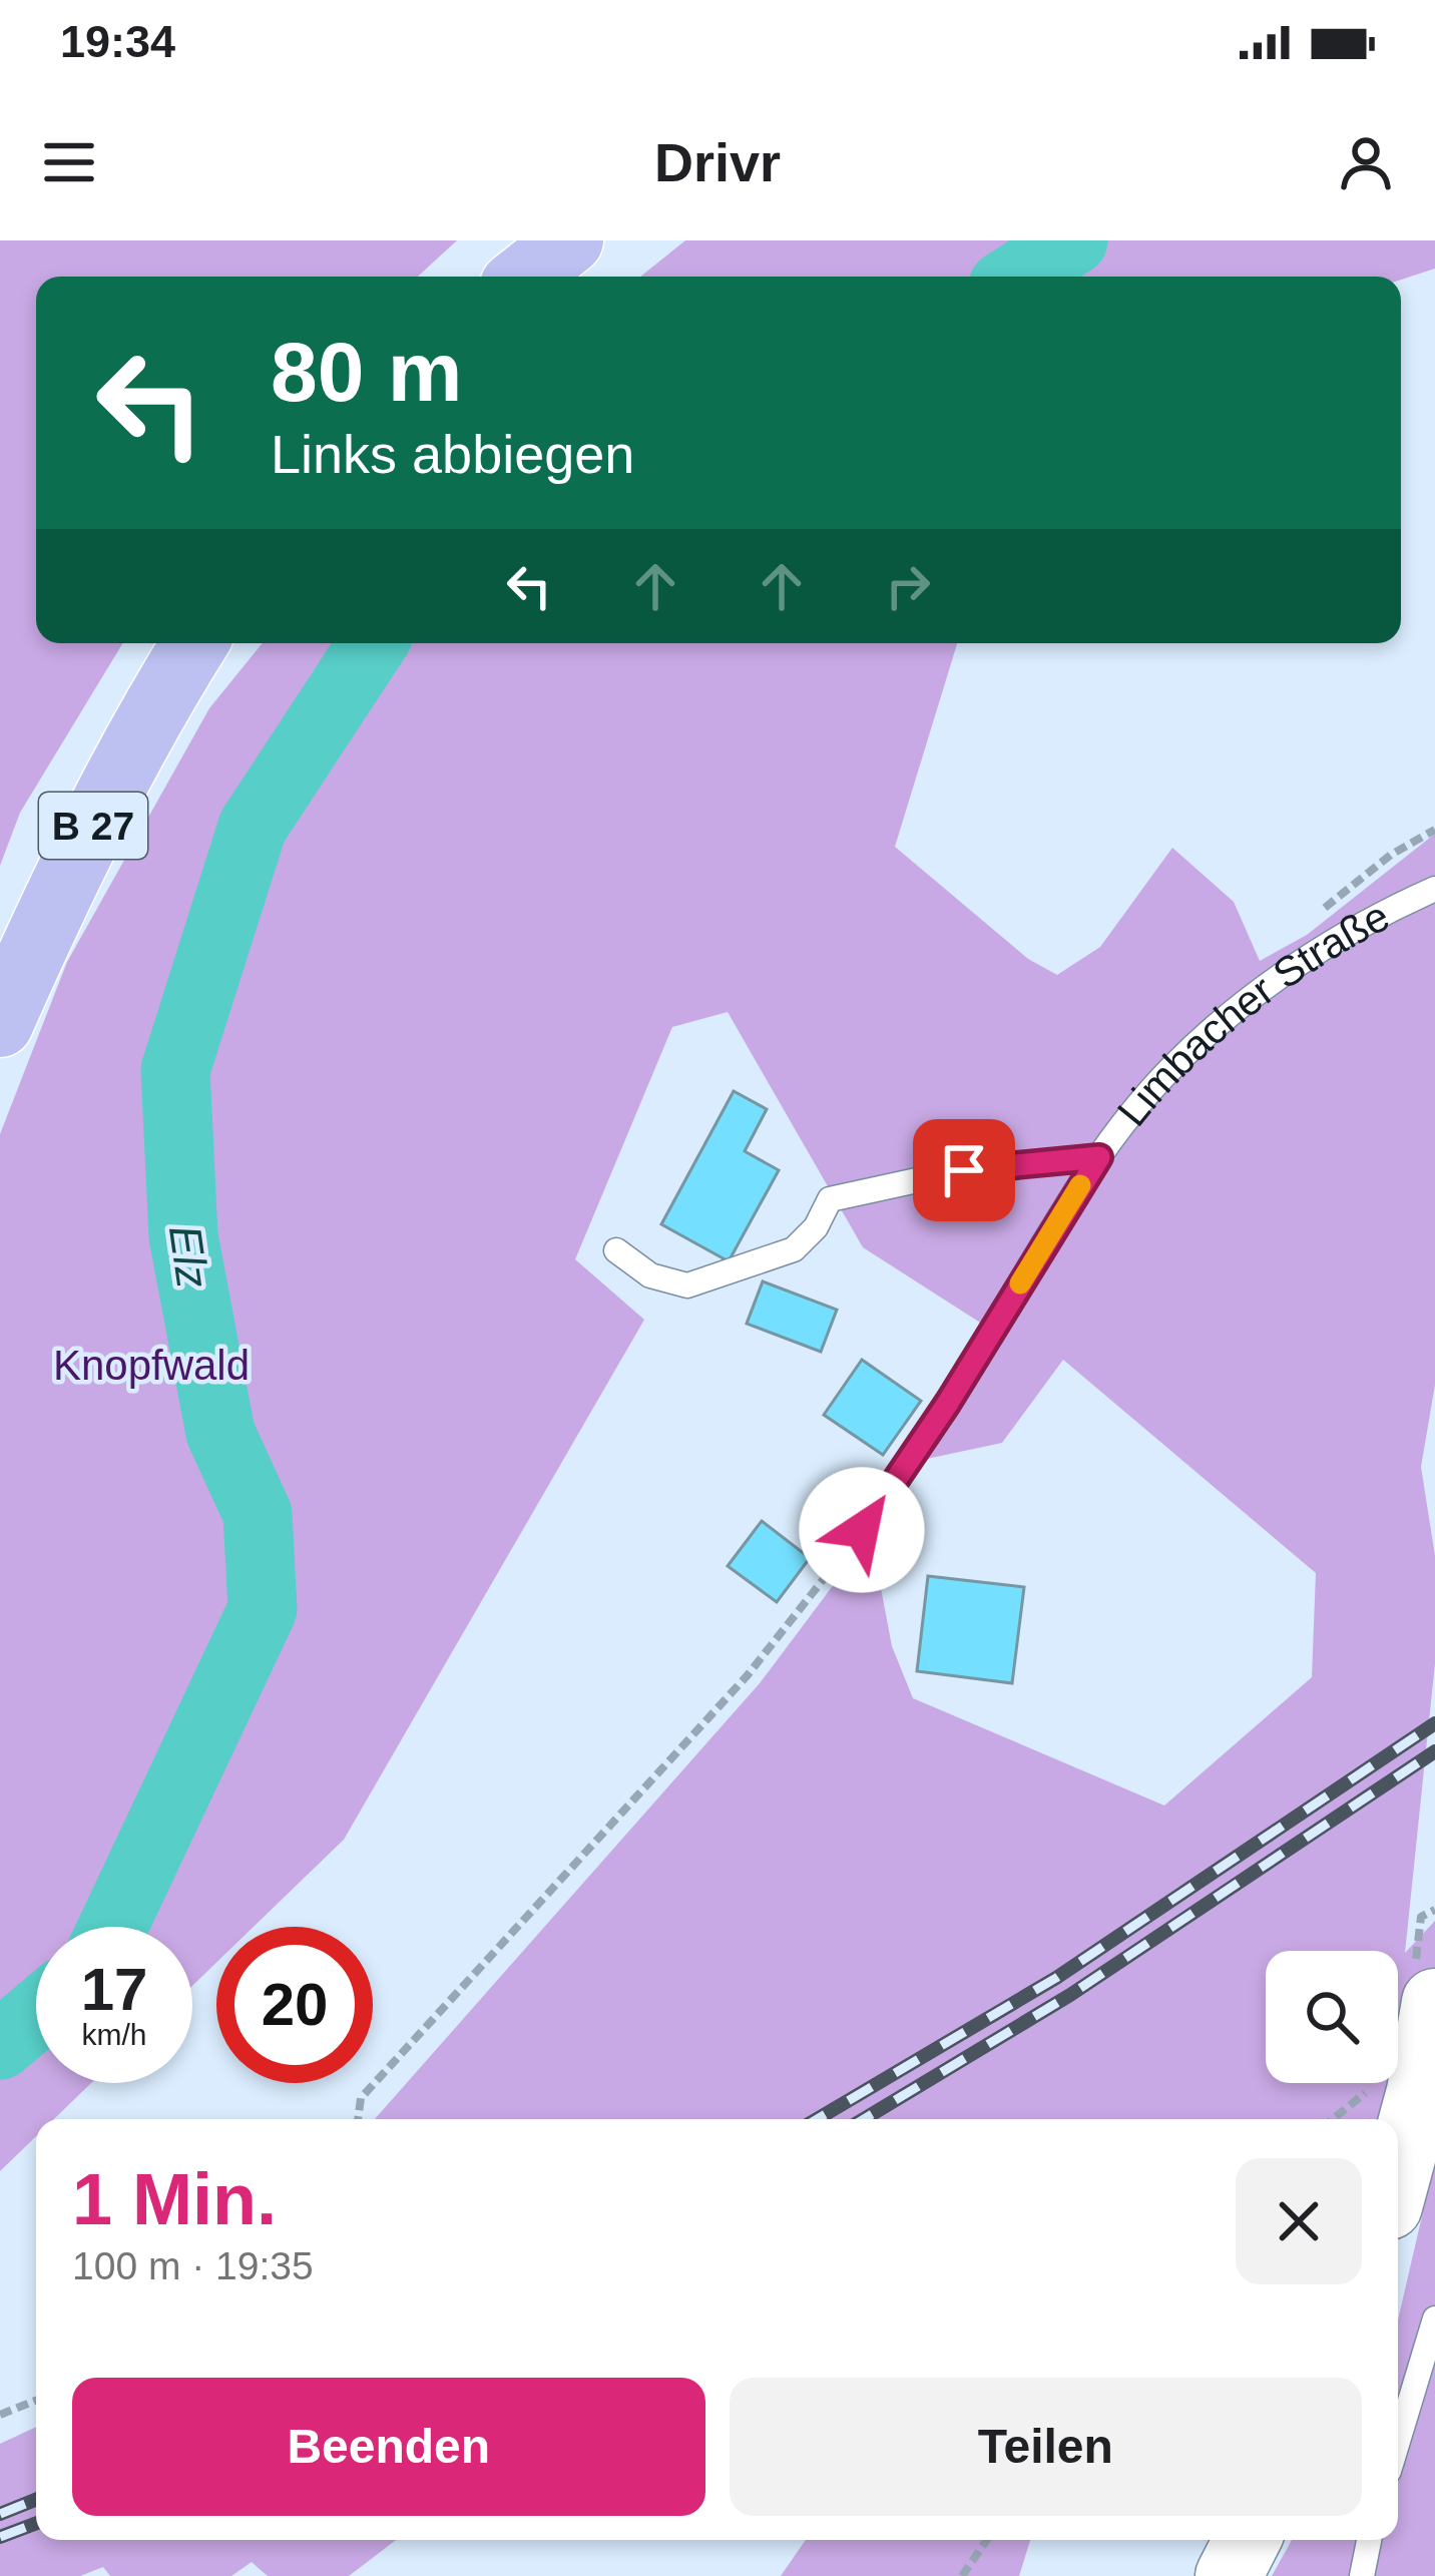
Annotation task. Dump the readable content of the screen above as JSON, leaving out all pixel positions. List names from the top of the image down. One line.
{"streets":{"main road":["B 27"],"lane":["Limbacher Straße"]},"water":["Elz"],"parks":["Knopfwald"],"page":{"status":"19:34","header":"Drivr","turn":["80 m","Links abbiegen"],"speed":"17 km/h","limit":"20","heading":["1 Min.","100 m · 19:35"],"buttons":["Beenden","Teilen"]}}
